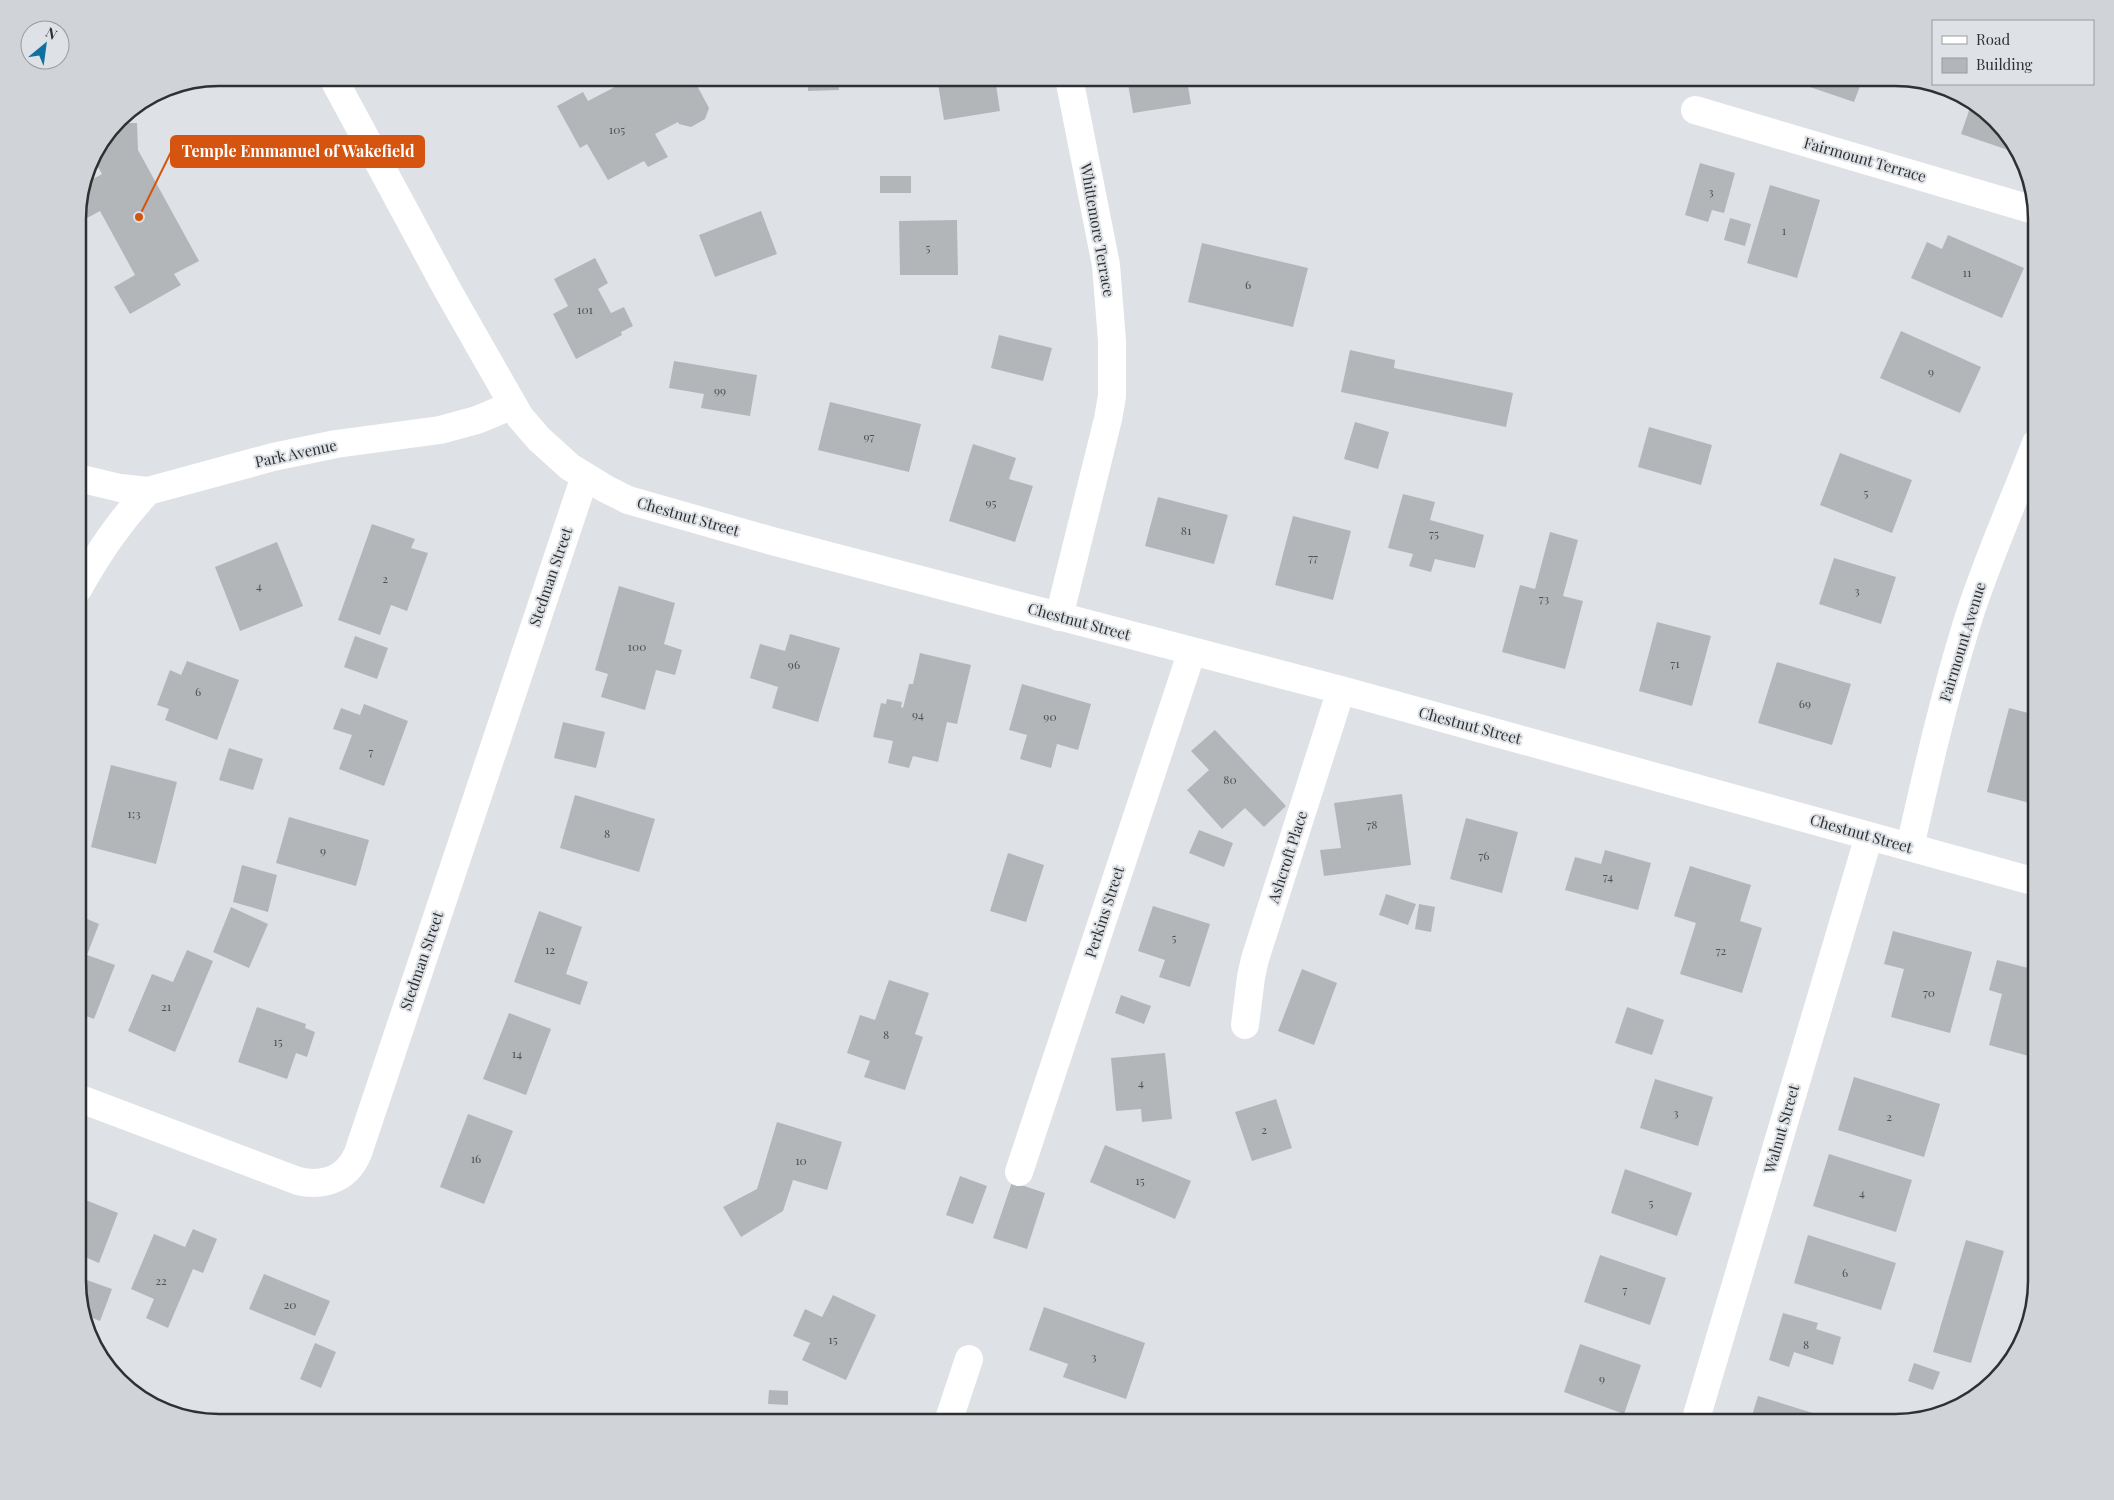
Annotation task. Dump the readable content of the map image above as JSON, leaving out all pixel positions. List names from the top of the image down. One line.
{"streets":{"street":["Fairmount Terrace","Whittemore Terrace","Park Avenue","Chestnut Street","Stedman Street","Fairmount Avenue","Ashcroft Place","Perkins Street","Walnut Street"]},"crossings":[["Whittemore Terrace","Chestnut Street"],["Park Avenue","Chestnut Street"],["Chestnut Street","Stedman Street"],["Chestnut Street","Fairmount Avenue"],["Chestnut Street","Ashcroft Place"],["Chestnut Street","Perkins Street"],["Chestnut Street","Walnut Street"]],"places":["Temple Emmanuel of Wakefield"],"house_numbers":["105","3","1","5","11","6","101","9","99","97","5","95","81","75","77","2","4","3","73","100","71","96","6","69","94","90","7","80","1;3","78","8","9","76","74","5","12","72","70","21","8","15","14","4","3","2","2","16","10","15","4","5","6","22","7","20","15","8","3","9"],"legend":["Road","Building"],"north":"top right"}
